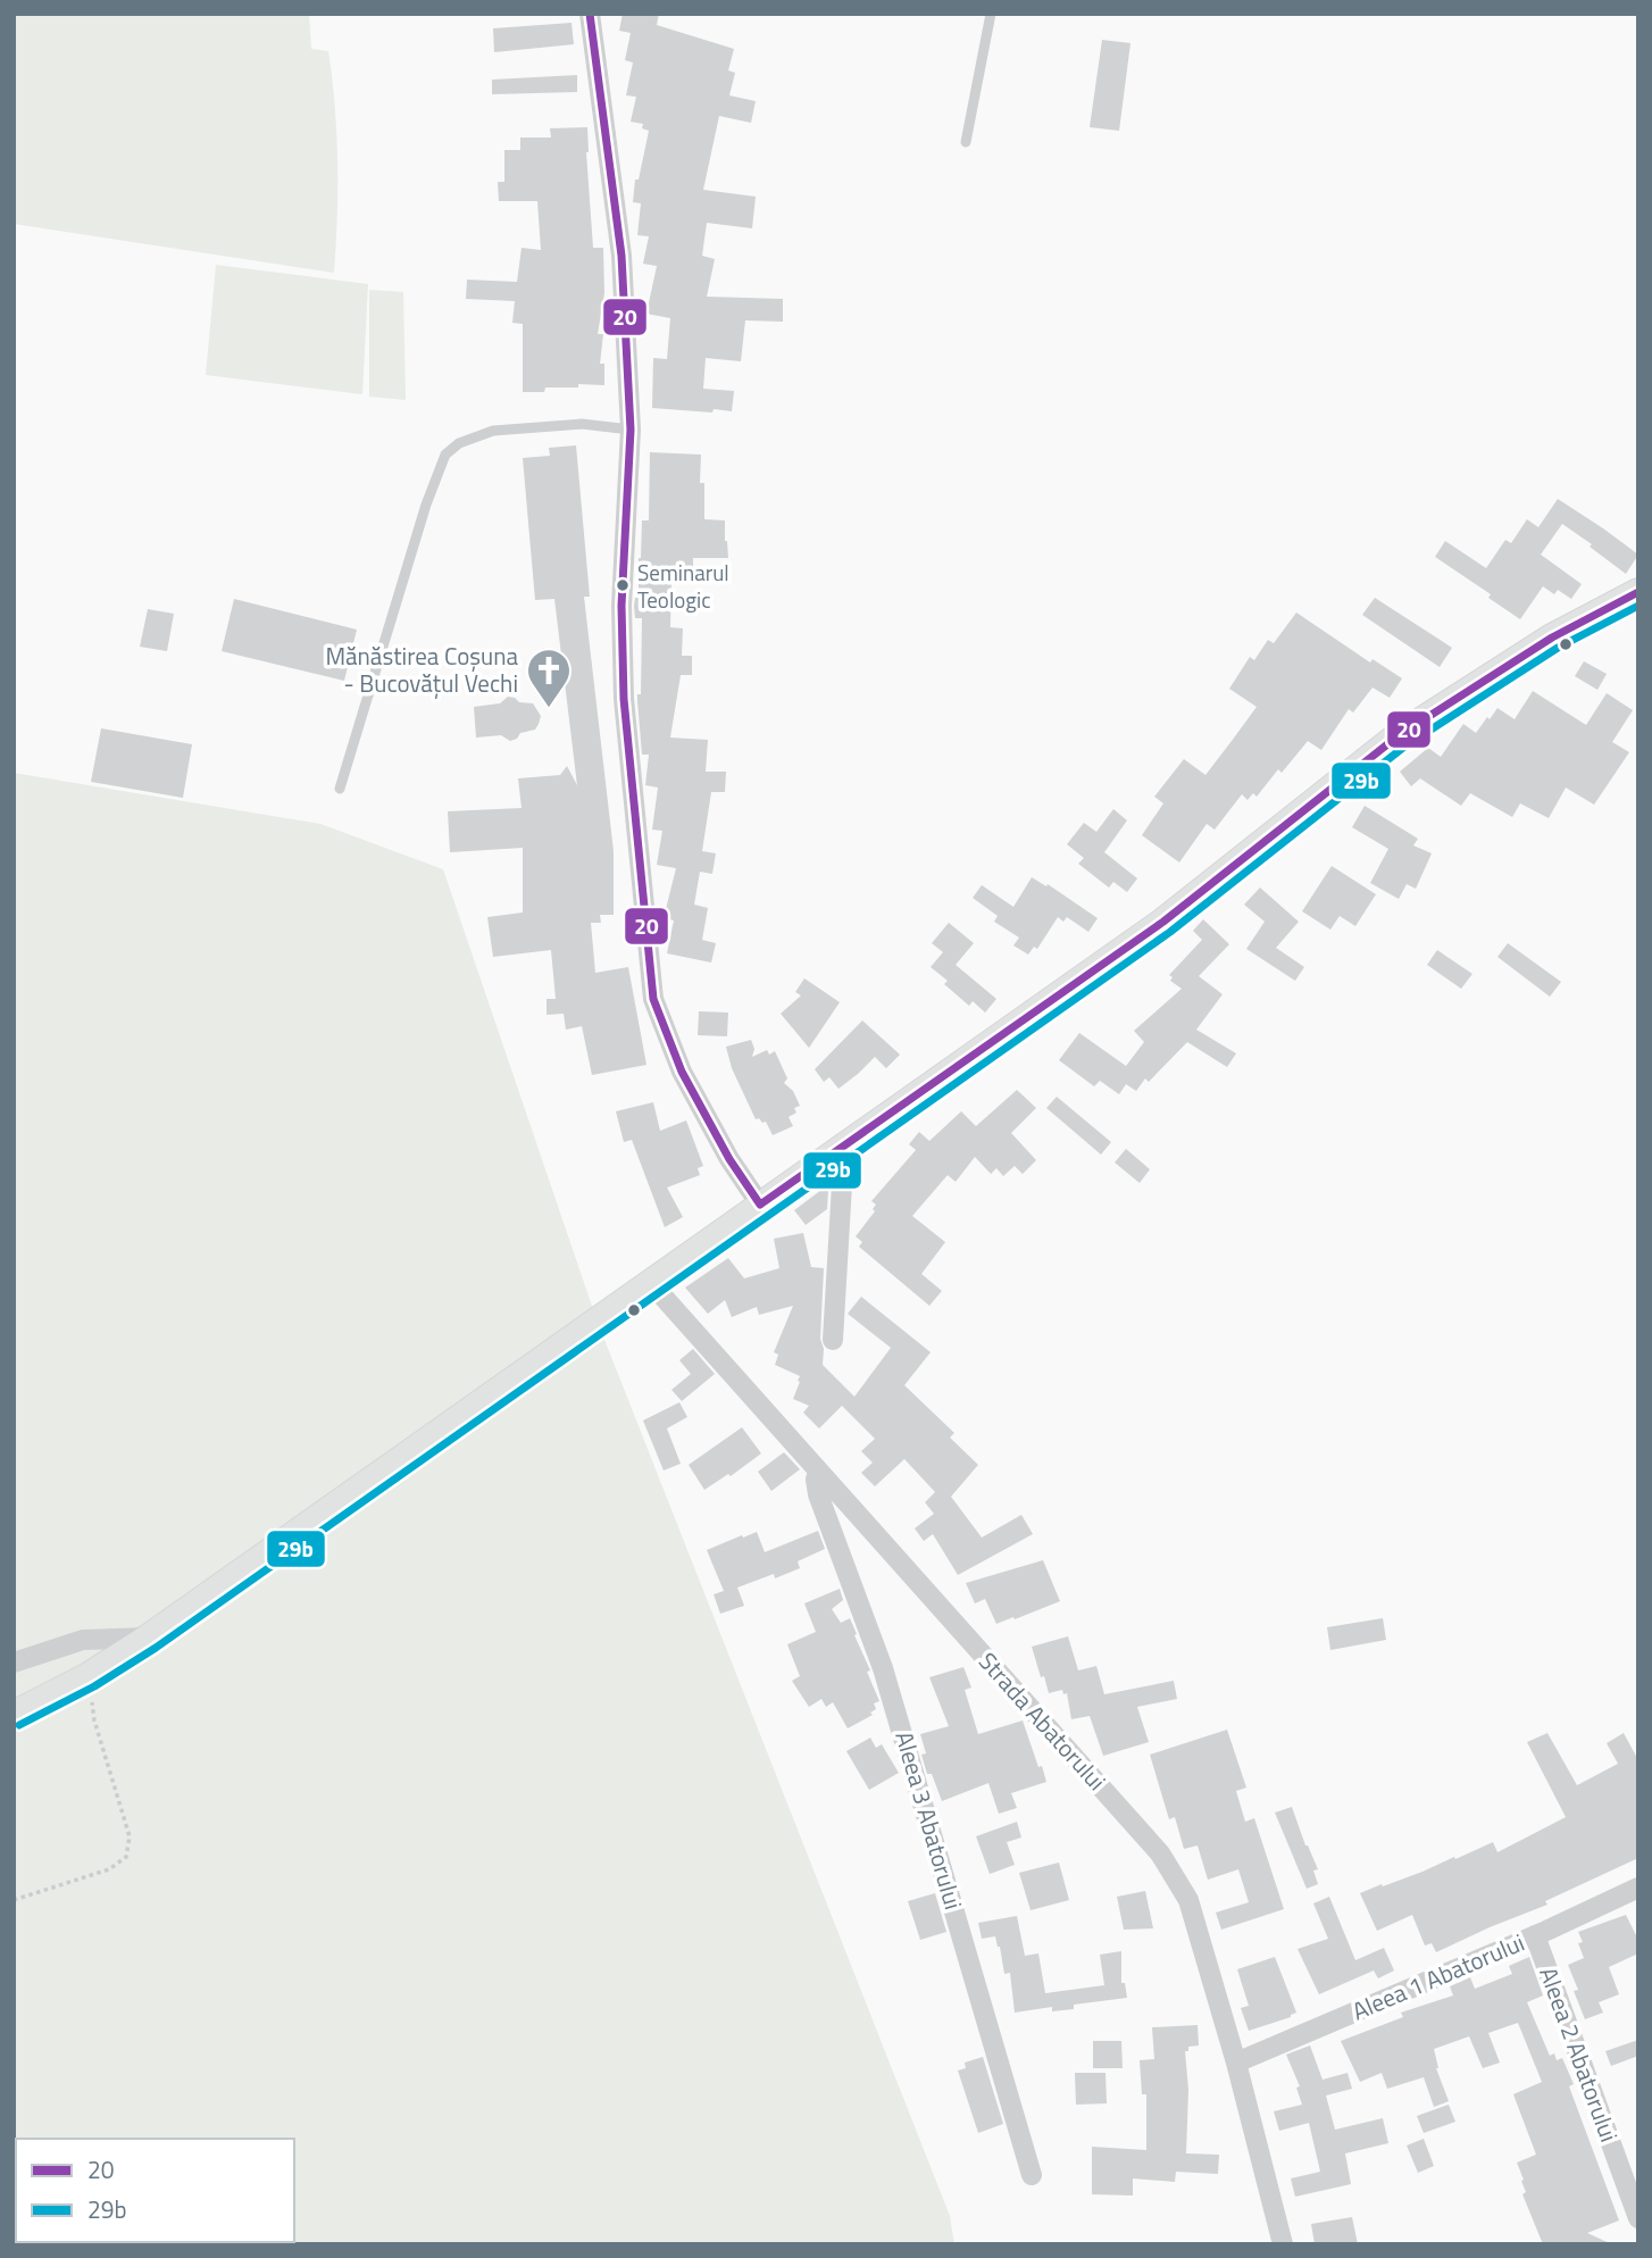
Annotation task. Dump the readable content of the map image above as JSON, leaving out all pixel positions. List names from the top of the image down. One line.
{"streets":{"street":["Strada Abatorului","Aleea 3 Abatorului","Aleea 1 Abatorului","Aleea 2 Abatorului"]},"crossings":[["Strada Abatorului","Aleea 3 Abatorului"],["Strada Abatorului","Aleea 1 Abatorului"],["Aleea 1 Abatorului","Aleea 2 Abatorului"]],"places":{"other":["Seminarul Teologic"],"church":["Mănăstirea Coșuna - Bucovățul Vechi"]},"lines":["transit line 20","transit line 29b"],"legend":["20","29b"]}
